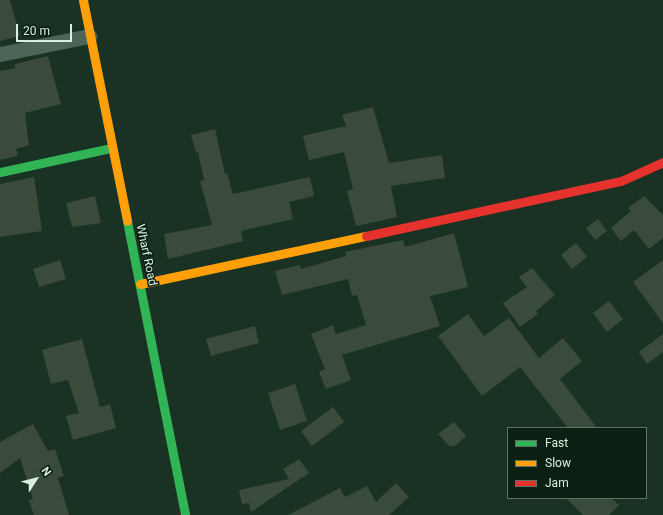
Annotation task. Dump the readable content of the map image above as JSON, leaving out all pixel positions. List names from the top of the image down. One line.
{"streets":{"street":["Wharf Road"]},"legend":["Fast","Slow","Jam"],"scale_bar":"20 m","north":"top right"}
